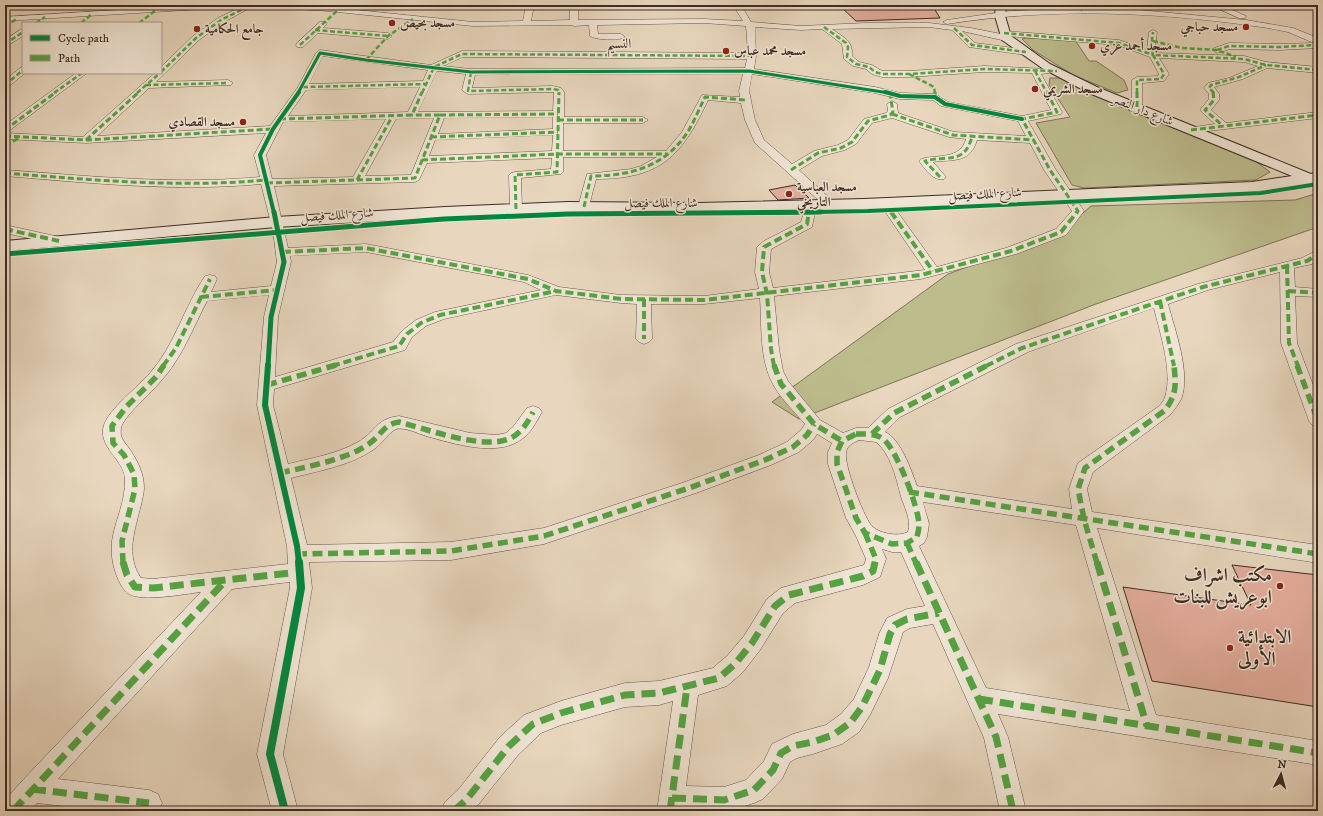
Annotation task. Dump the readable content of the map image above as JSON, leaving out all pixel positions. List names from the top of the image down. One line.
{"streets":{"street":["شارع دار النصر","شارع الملك فيصل"]},"crossings":[["شارع دار النصر","شارع الملك فيصل"]],"districts":["النسيم"],"places":["مسجد بحيص","مسجد حباجي","جامع الحكامية","مسجد أحمد عزي","مسجد محمد عباس","مسجد الشريمي","مسجد القصادي","مسجد العباسية التاريخي","مكتب اشراف ابوعريش للبنات","الابتدائية الأولى"],"legend":["Cycle path","Path"],"north":"top"}
